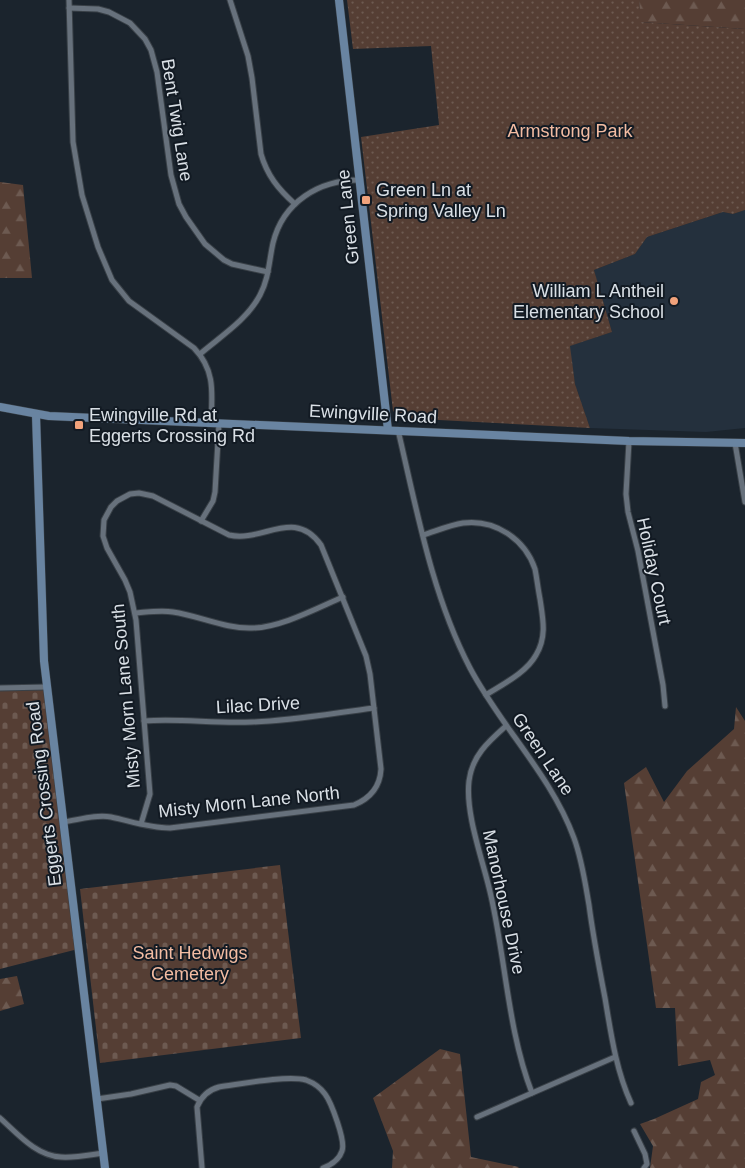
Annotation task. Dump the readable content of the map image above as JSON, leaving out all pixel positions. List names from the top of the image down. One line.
{"streets":{"street":["Bent Twig Lane","Green Lane","Ewingville Road","Holiday Court","Misty Morn Lane South","Lilac Drive","Eggerts Crossing Road","Misty Morn Lane North","Manorhouse Drive"]},"crossings":[["Green Lane","Ewingville Road"],["Green Lane","Manorhouse Drive"],["Ewingville Road","Holiday Court"],["Ewingville Road","Eggerts Crossing Road"],["Misty Morn Lane South","Lilac Drive"],["Misty Morn Lane South","Misty Morn Lane North"],["Lilac Drive","Misty Morn Lane North"],["Eggerts Crossing Road","Misty Morn Lane North"]],"parks":["Armstrong Park","Saint Hedwigs Cemetery"],"places":{"transit":["Green Ln at Spring Valley Ln","Ewingville Rd at Eggerts Crossing Rd"],"other":["William L Antheil Elementary School"]}}
